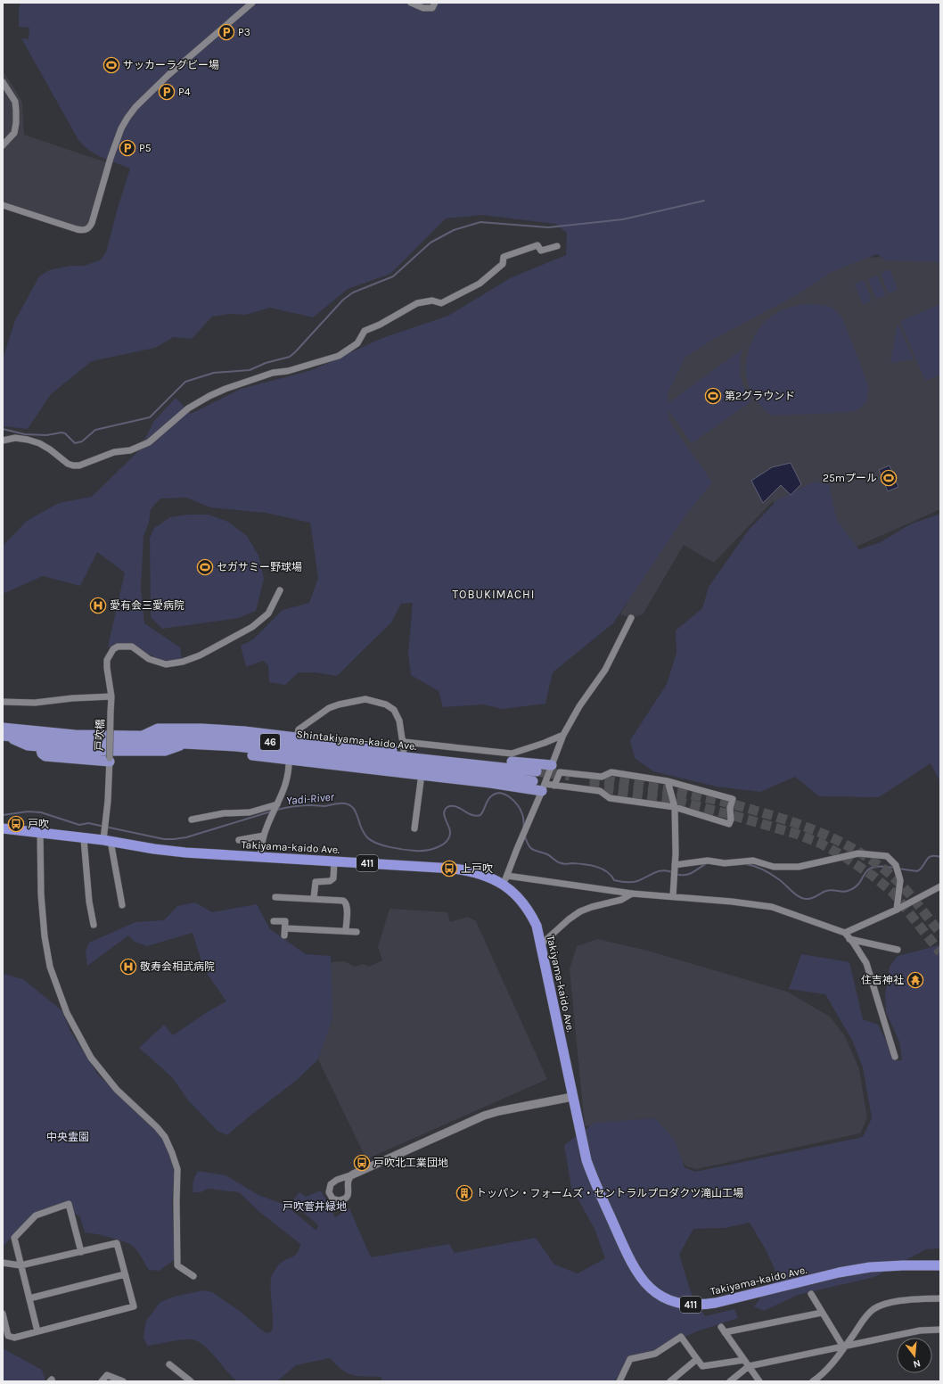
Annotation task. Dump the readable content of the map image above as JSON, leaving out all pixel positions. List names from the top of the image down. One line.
{"streets":{"highway":["Takiyama-kaido Ave.","411"],"main road":["Shintakiyama-kaido Ave.","46"],"street":["戸吹橋"]},"crossings":[["戸吹橋","46"],["戸吹橋","Takiyama-kaido Ave."],["Shintakiyama-kaido Ave.","46"]],"districts":["TOBUKIMACHI"],"water":["Yadi-River"],"parks":["中央霊園","戸吹菅井緑地"],"places":{"parking":["P3","P4","P5"],"sports":["サッカーラグビー場","第2グラウンド","25mプール","セガサミー野球場"],"hospital":["愛有会三愛病院","敬寿会相武病院"],"bus stop":["戸吹","上戸吹","戸吹北工業団地"],"temple":["住吉神社"],"building":["トッパン・フォームズ・セントラルプロダクツ滝山工場"]},"north":"bottom"}
